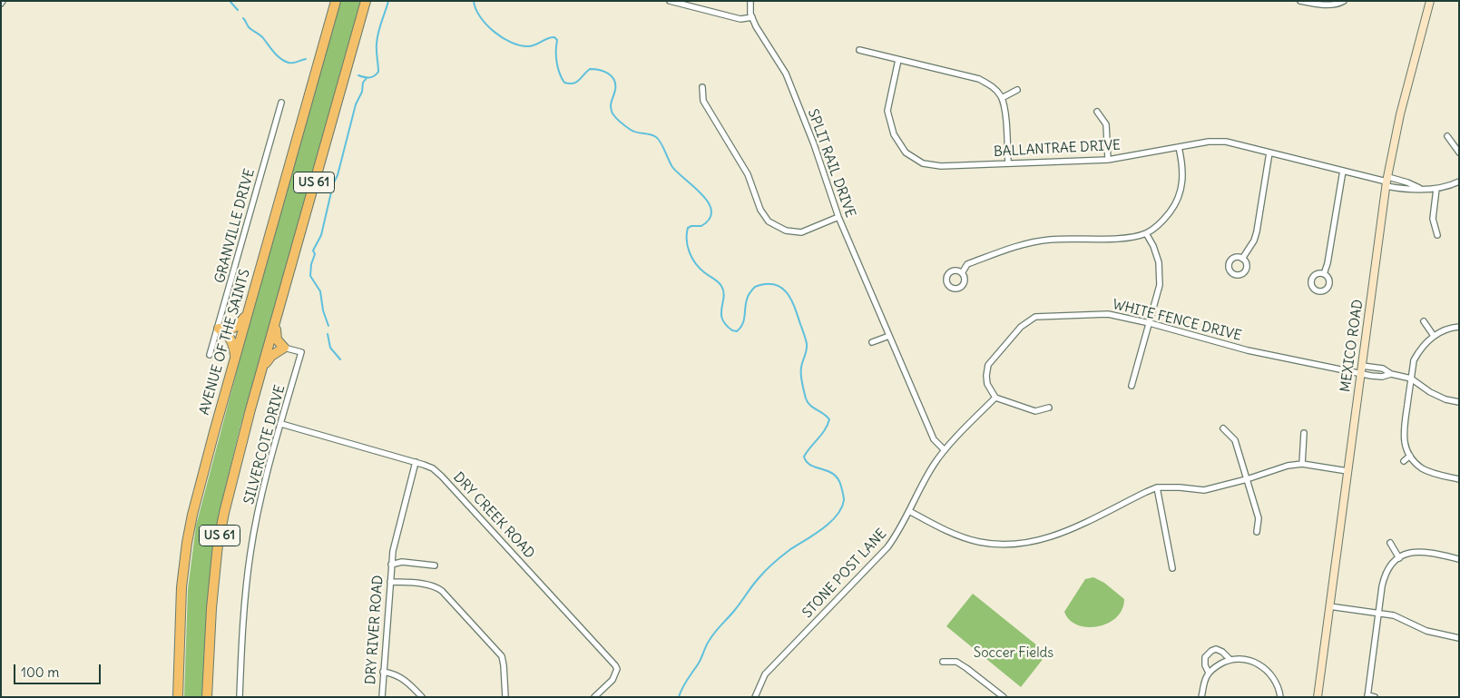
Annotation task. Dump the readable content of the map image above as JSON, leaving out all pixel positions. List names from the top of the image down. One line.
{"streets":{"highway":["US 61","AVENUE OF THE SAINTS"],"street":["BALLANTRAE DRIVE","SPLIT RAIL DRIVE","GRANVILLE DRIVE","WHITE FENCE DRIVE","MEXICO ROAD","SILVERCOTE DRIVE","DRY CREEK ROAD","STONE POST LANE","DRY RIVER ROAD"]},"crossings":[["BALLANTRAE DRIVE","MEXICO ROAD"],["SPLIT RAIL DRIVE","STONE POST LANE"],["WHITE FENCE DRIVE","MEXICO ROAD"],["WHITE FENCE DRIVE","STONE POST LANE"],["SILVERCOTE DRIVE","DRY CREEK ROAD"],["DRY CREEK ROAD","DRY RIVER ROAD"]],"parks":["Soccer Fields"],"scale_bar":"100 m"}
